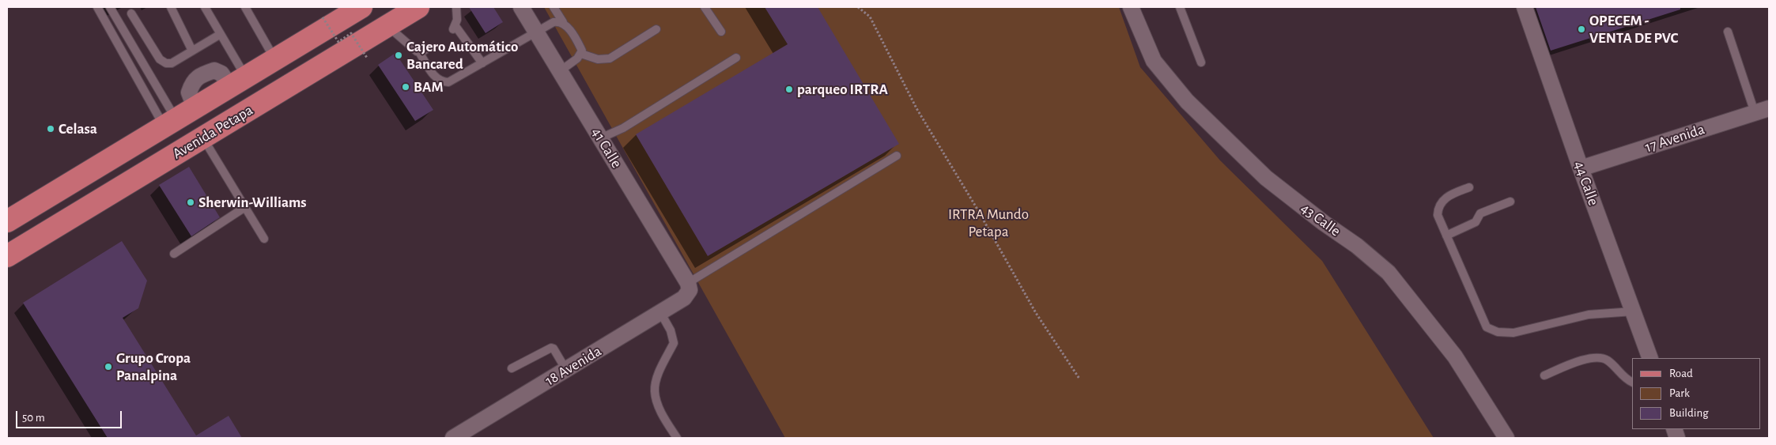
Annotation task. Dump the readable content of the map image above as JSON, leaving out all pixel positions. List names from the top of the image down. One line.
{"streets":{"main road":["Avenida Petapa"],"street":["17 Avenida","41 Calle","44 Calle","43 Calle","18 Avenida"]},"crossings":[["17 Avenida","44 Calle"],["41 Calle","18 Avenida"]],"parks":["IRTRA Mundo Petapa"],"places":["OPECEM - VENTA DE PVC","Cajero Automático Bancared","BAM","parqueo IRTRA","Celasa","Sherwin-Williams","Grupo Cropa Panalpina"],"legend":["Road","Park","Building"],"scale_bar":"50 m"}
